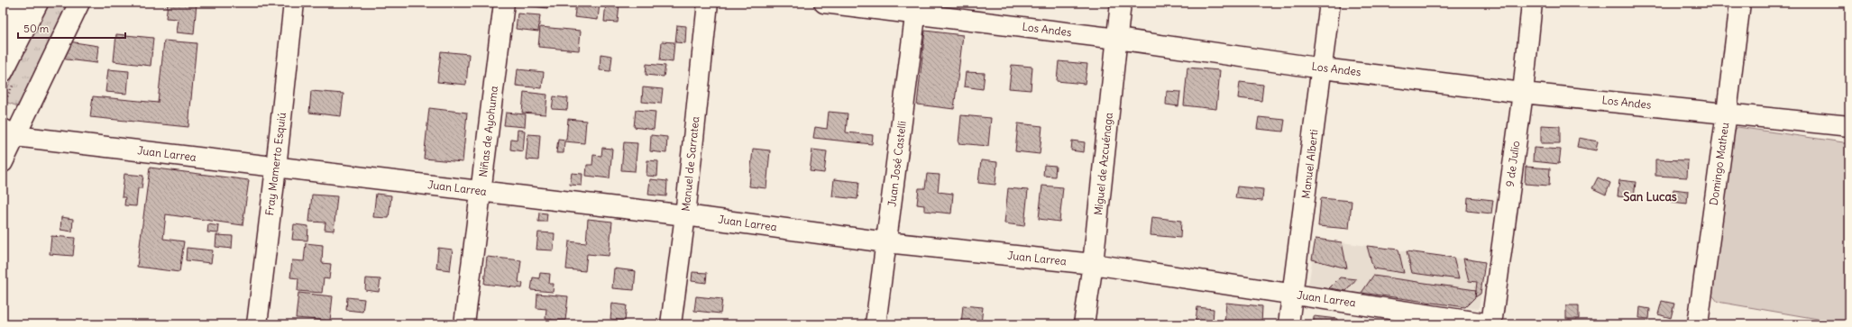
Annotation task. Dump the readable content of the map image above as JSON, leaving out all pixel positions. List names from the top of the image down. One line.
{"streets":{"street":["Los Andes","Niñas de Ayohuma","Juan Larrea","Fray Mamerto Esquiú","Manuel de Sarratea","Juan José Castelli","Miguel de Azcuénaga","Manuel Alberti","9 de Julio","Domingo Matheu"]},"crossings":[["Los Andes","Juan José Castelli"],["Los Andes","Miguel de Azcuénaga"],["Los Andes","Manuel Alberti"],["Los Andes","9 de Julio"],["Los Andes","Domingo Matheu"],["Niñas de Ayohuma","Juan Larrea"],["Juan Larrea","Fray Mamerto Esquiú"],["Juan Larrea","Manuel de Sarratea"],["Juan Larrea","Juan José Castelli"],["Juan Larrea","Miguel de Azcuénaga"],["Juan Larrea","Manuel Alberti"],["Juan Larrea","9 de Julio"]],"districts":["San Lucas"],"scale_bar":"50 m"}
